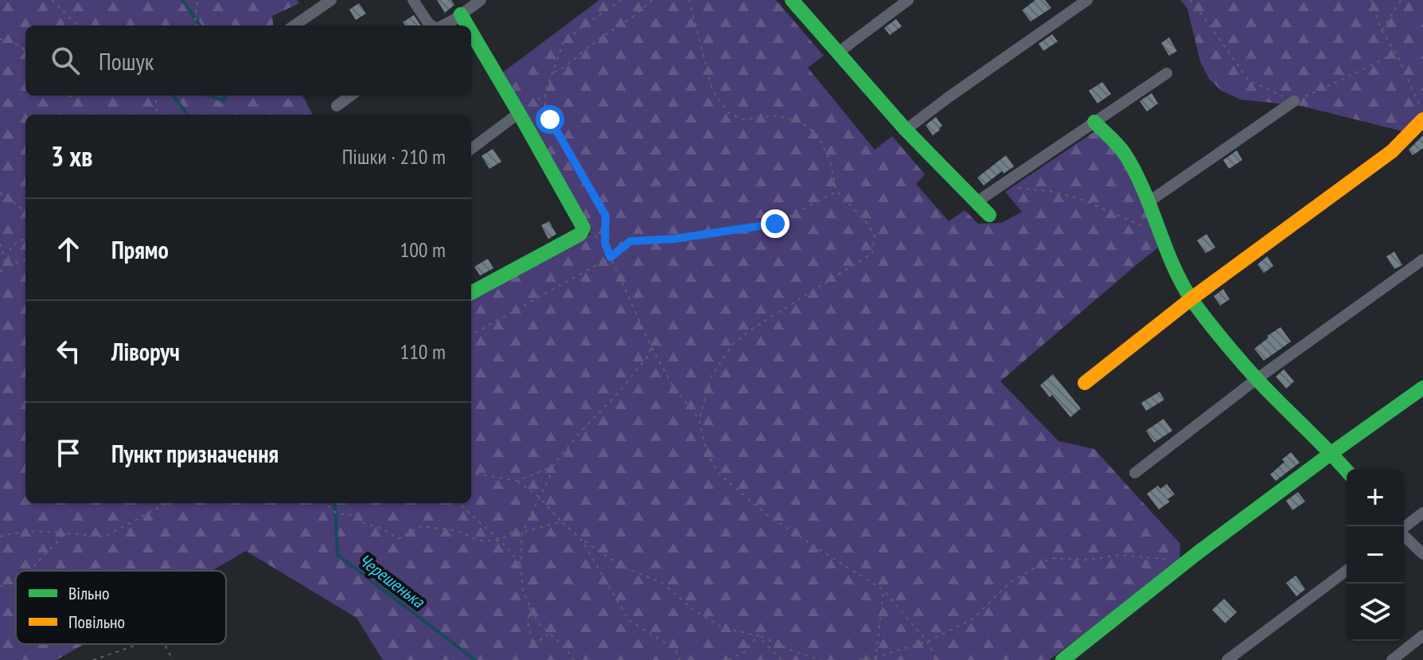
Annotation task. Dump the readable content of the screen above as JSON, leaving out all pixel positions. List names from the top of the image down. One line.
{"water":["Черешенька"],"legend":["Вільно","Повільно"],"page":{"search":"Пошук","heading":["3 хв","Пішки · 210 m"],"list":[["Прямо","100 m"],["Ліворуч","110 m"],"Пункт призначення"],"map_buttons":["+","−"]}}
